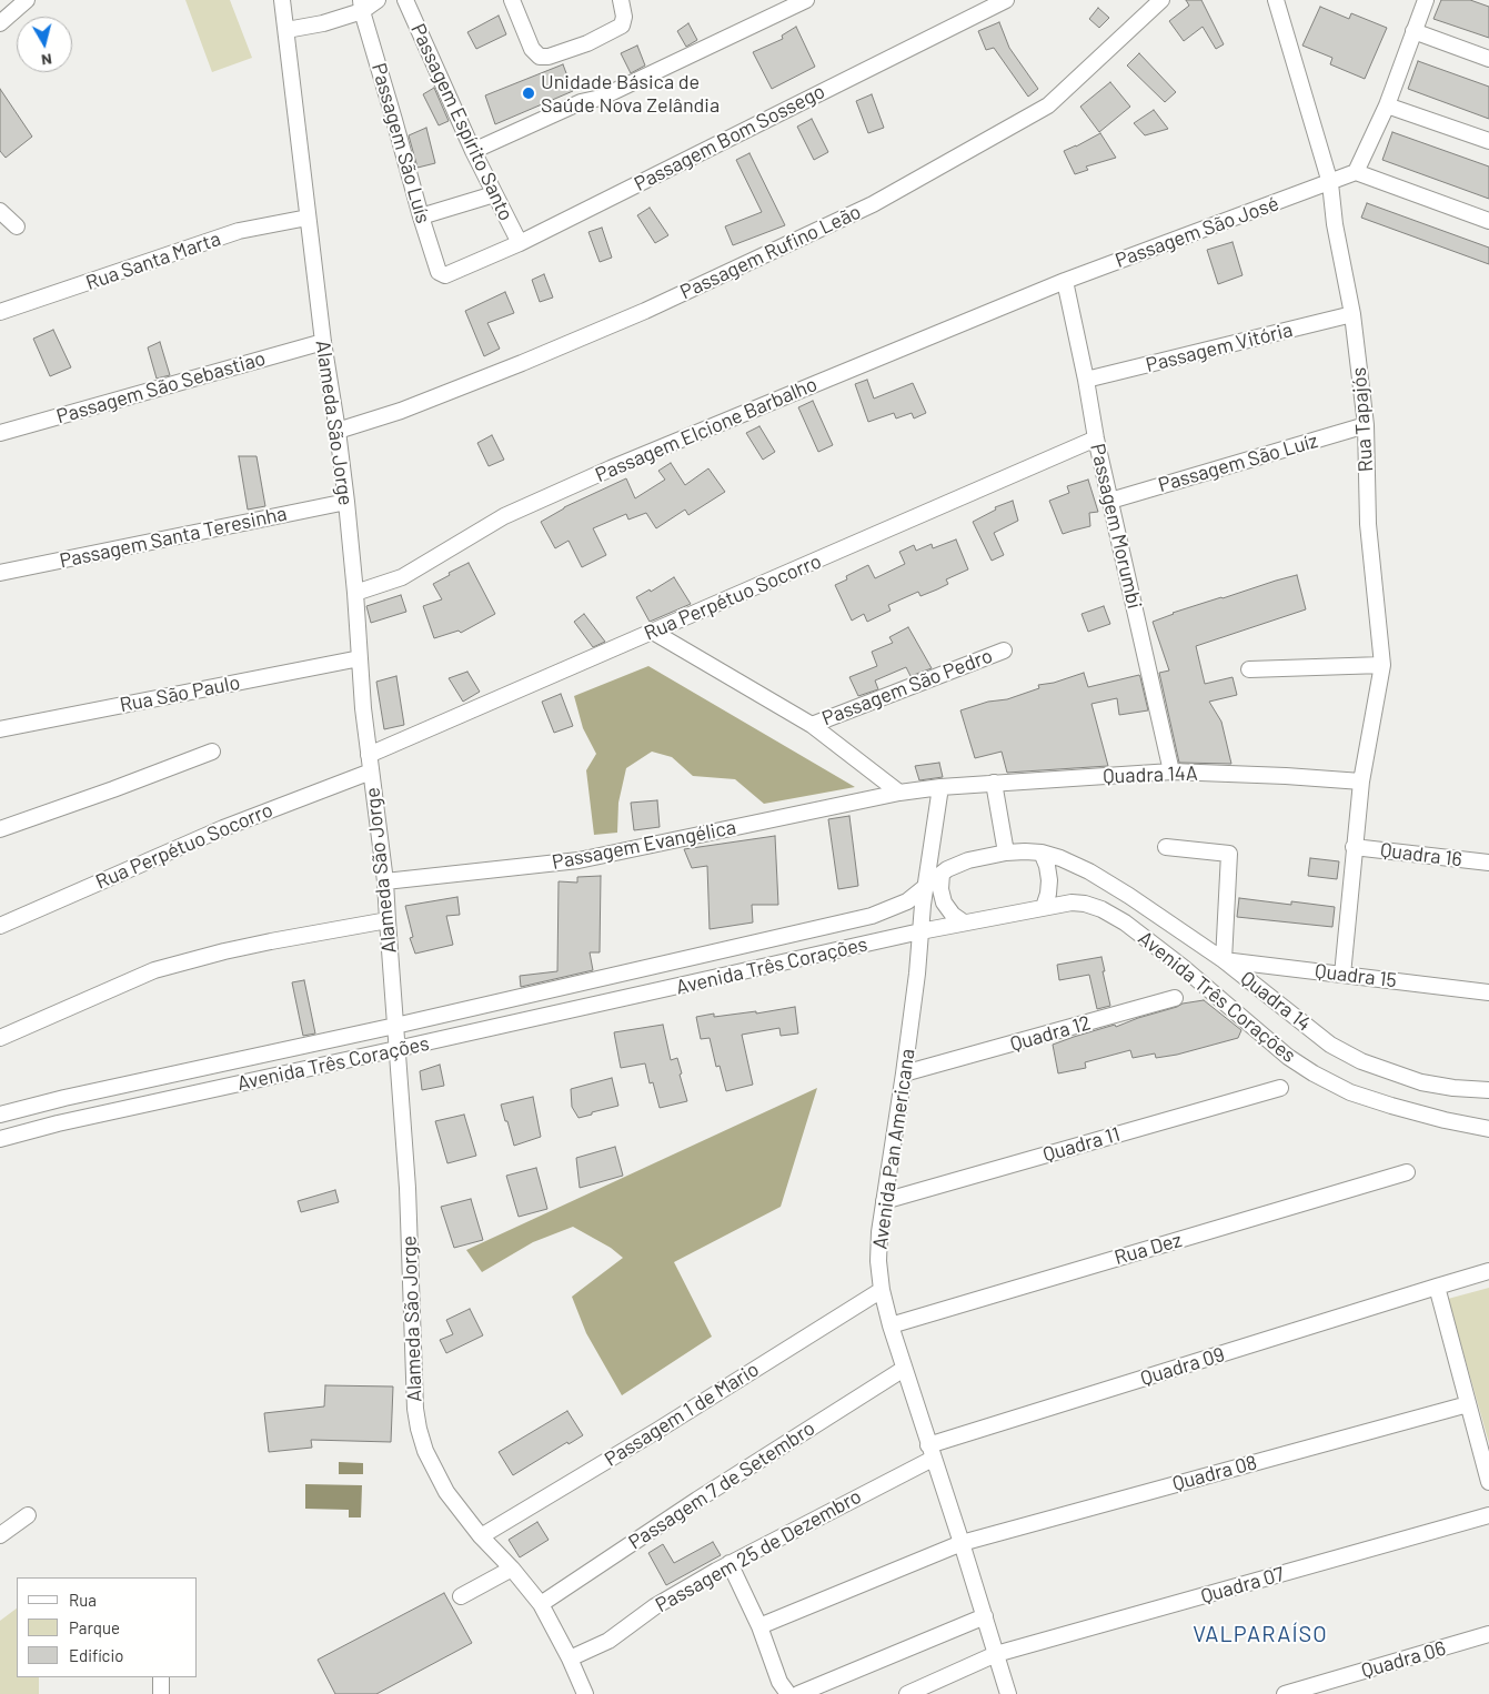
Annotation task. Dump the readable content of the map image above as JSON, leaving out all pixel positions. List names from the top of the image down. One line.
{"streets":{"street":["Passagem Espírito Santo","Passagem Bom Sossego","Passagem São Luís","Passagem São José","Passagem Rufino Leão","Rua Santa Marta","Passagem Vitória","Passagem São Sebastiao","Rua Tapajós","Alameda São Jorge","Passagem Elcione Barbalho","Passagem São Luíz","Passagem Morumbi","Passagem Santa Teresinha","Rua Perpétuo Socorro","Passagem São Pedro","Rua São Paulo","Quadra 14A","Passagem Evangélica","Quadra 16","Avenida Três Corações","Quadra 15","Quadra 14","Quadra 12","Quadra 11","Avenida Pan Americana","Rua Dez","Quadra 09","Passagem 1 de Mario","Quadra 08","Passagem 7 de Setembro","Passagem 25 de Dezembro","Quadra 07","Quadra 06"]},"crossings":[["Passagem Espírito Santo","Passagem Bom Sossego"],["Passagem Bom Sossego","Passagem São Luís"],["Passagem São José","Rua Tapajós"],["Passagem São José","Passagem Elcione Barbalho"],["Passagem São José","Passagem Morumbi"],["Passagem Rufino Leão","Alameda São Jorge"],["Rua Santa Marta","Alameda São Jorge"],["Passagem Vitória","Rua Tapajós"],["Passagem Vitória","Passagem Morumbi"],["Passagem São Sebastiao","Alameda São Jorge"],["Rua Tapajós","Passagem São Luíz"],["Rua Tapajós","Quadra 14A"],["Rua Tapajós","Quadra 16"],["Rua Tapajós","Quadra 15"],["Alameda São Jorge","Passagem Elcione Barbalho"],["Alameda São Jorge","Passagem Santa Teresinha"],["Alameda São Jorge","Rua Perpétuo Socorro"],["Alameda São Jorge","Rua São Paulo"],["Alameda São Jorge","Passagem Evangélica"],["Alameda São Jorge","Avenida Três Corações"],["Alameda São Jorge","Passagem 1 de Mario"],["Alameda São Jorge","Passagem 7 de Setembro"],["Alameda São Jorge","Passagem 25 de Dezembro"],["Passagem Elcione Barbalho","Passagem Morumbi"],["Passagem São Luíz","Passagem Morumbi"],["Passagem Morumbi","Rua Perpétuo Socorro"],["Passagem Morumbi","Quadra 14A"],["Quadra 14A","Passagem Evangélica"],["Quadra 14A","Avenida Pan Americana"],["Passagem Evangélica","Avenida Pan Americana"],["Avenida Três Corações","Quadra 15"],["Avenida Três Corações","Quadra 14"],["Avenida Três Corações","Avenida Pan Americana"],["Quadra 15","Quadra 14"],["Quadra 12","Avenida Pan Americana"],["Quadra 11","Avenida Pan Americana"],["Avenida Pan Americana","Rua Dez"],["Avenida Pan Americana","Quadra 09"],["Avenida Pan Americana","Passagem 1 de Mario"],["Avenida Pan Americana","Quadra 08"],["Avenida Pan Americana","Passagem 7 de Setembro"],["Avenida Pan Americana","Passagem 25 de Dezembro"],["Avenida Pan Americana","Quadra 07"],["Quadra 09","Passagem 25 de Dezembro"]],"districts":["VALPARAÍSO"],"places":["Unidade Básica de Saúde Nova Zelândia"],"legend":["Rua","Parque","Edifício"],"north":"bottom"}
